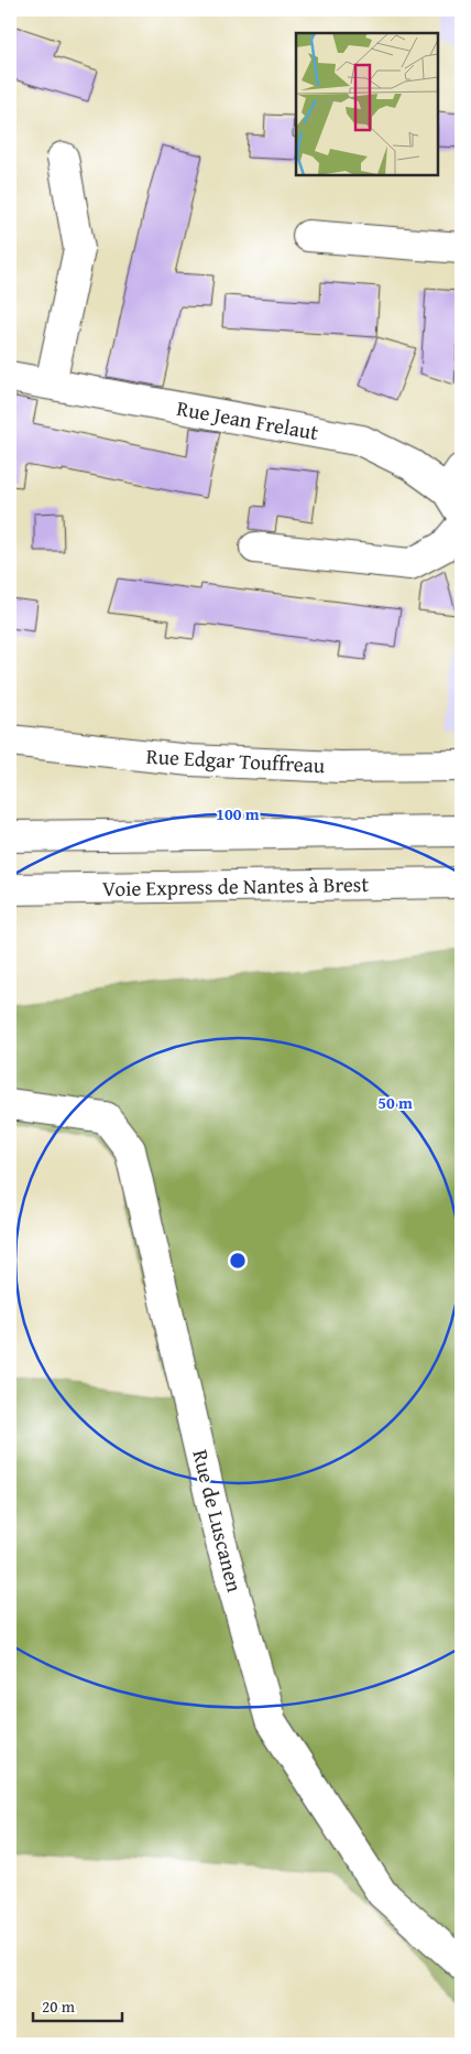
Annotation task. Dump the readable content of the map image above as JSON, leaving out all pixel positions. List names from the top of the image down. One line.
{"streets":{"main road":["Rue Jean Frelaut","Rue Edgar Touffreau","Voie Express de Nantes à Brest","Rue de Luscanen"]},"scale_bar":"20 m","rings":["100 m","50 m"]}
